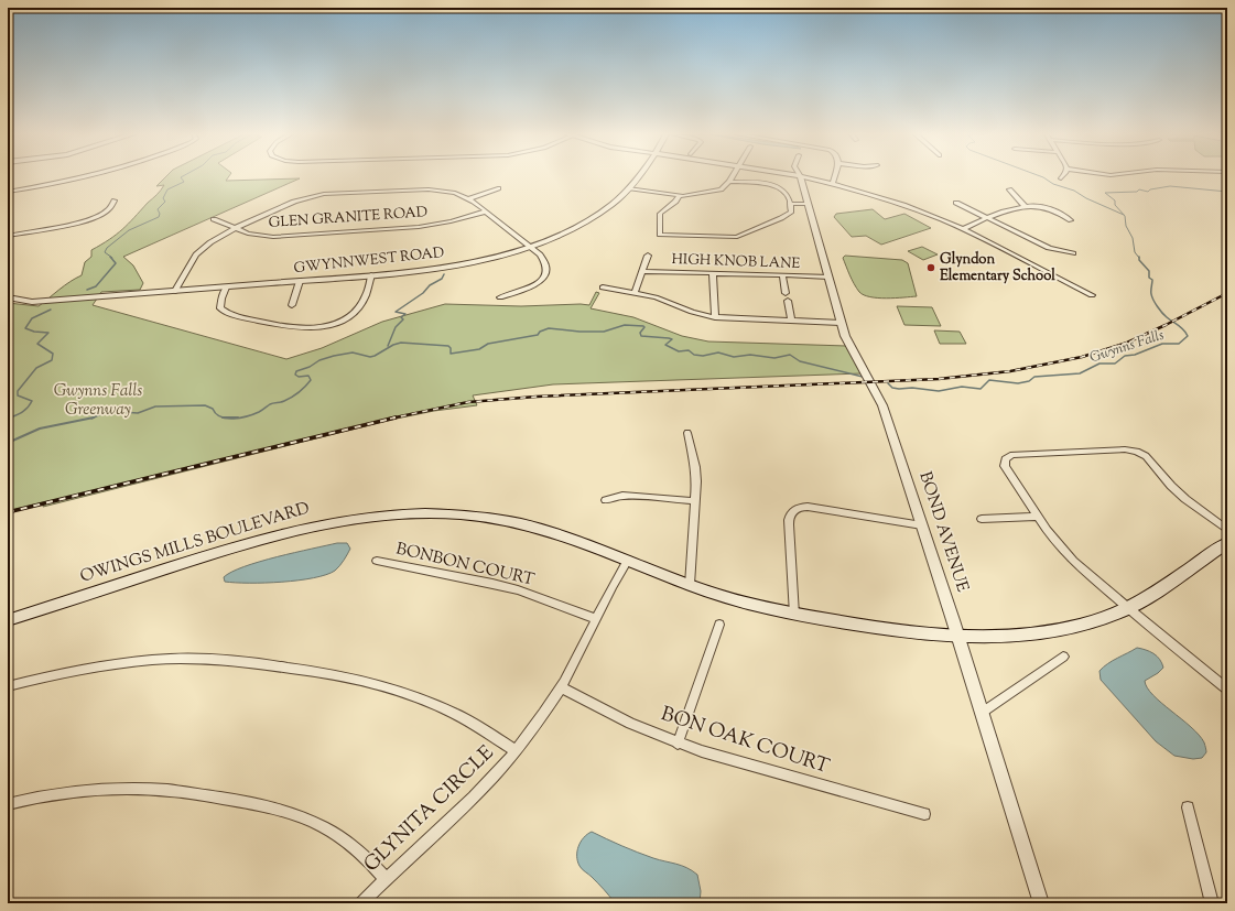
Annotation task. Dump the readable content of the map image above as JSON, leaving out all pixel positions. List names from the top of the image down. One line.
{"streets":{"main road":["OWINGS MILLS BOULEVARD"],"street":["GLEN GRANITE ROAD","GWYNNWEST ROAD","HIGH KNOB LANE","BOND AVENUE","BONBON COURT","BON OAK COURT","GLYNITA CIRCLE"]},"crossings":[["HIGH KNOB LANE","BOND AVENUE"],["BOND AVENUE","OWINGS MILLS BOULEVARD"],["OWINGS MILLS BOULEVARD","GLYNITA CIRCLE"],["BONBON COURT","GLYNITA CIRCLE"],["BON OAK COURT","GLYNITA CIRCLE"]],"water":["Gwynns Falls"],"parks":["Gwynns Falls Greenway"],"places":["Glyndon Elementary School"]}
